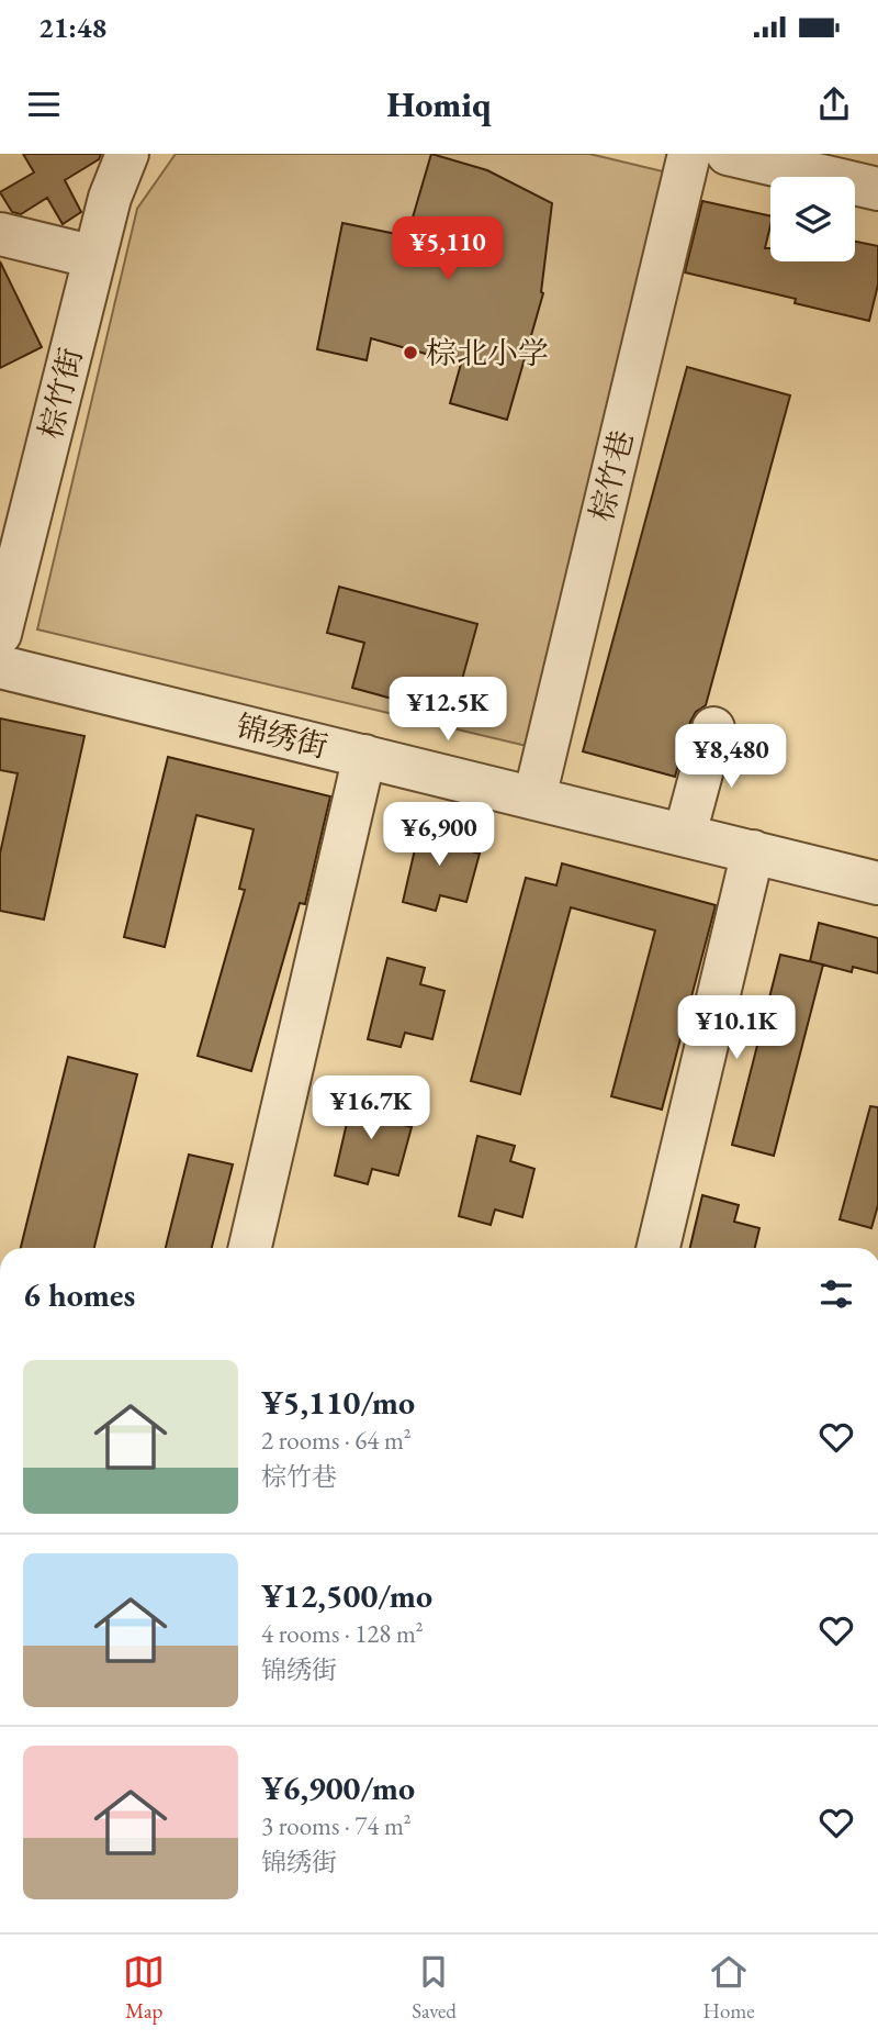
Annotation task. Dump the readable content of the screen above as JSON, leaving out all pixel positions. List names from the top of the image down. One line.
{"streets":{"street":["棕竹街","棕竹巷","锦绣街"]},"crossings":[["棕竹巷","锦绣街"]],"places":["棕北小学"],"page":{"status":"21:48","header":"Homiq","price":["¥5,110","¥12.5K","¥8,480","¥6,900","¥10.1K","¥16.7K"],"heading":"6 homes","list":[{"name":"¥5,110/mo","note":"2 rooms · 64 m² · 棕竹巷"},{"name":"¥12,500/mo","note":"4 rooms · 128 m² · 锦绣街"},{"name":"¥6,900/mo","note":"3 rooms · 74 m² · 锦绣街"}],"tabs":["Map","Saved","Home"]}}
